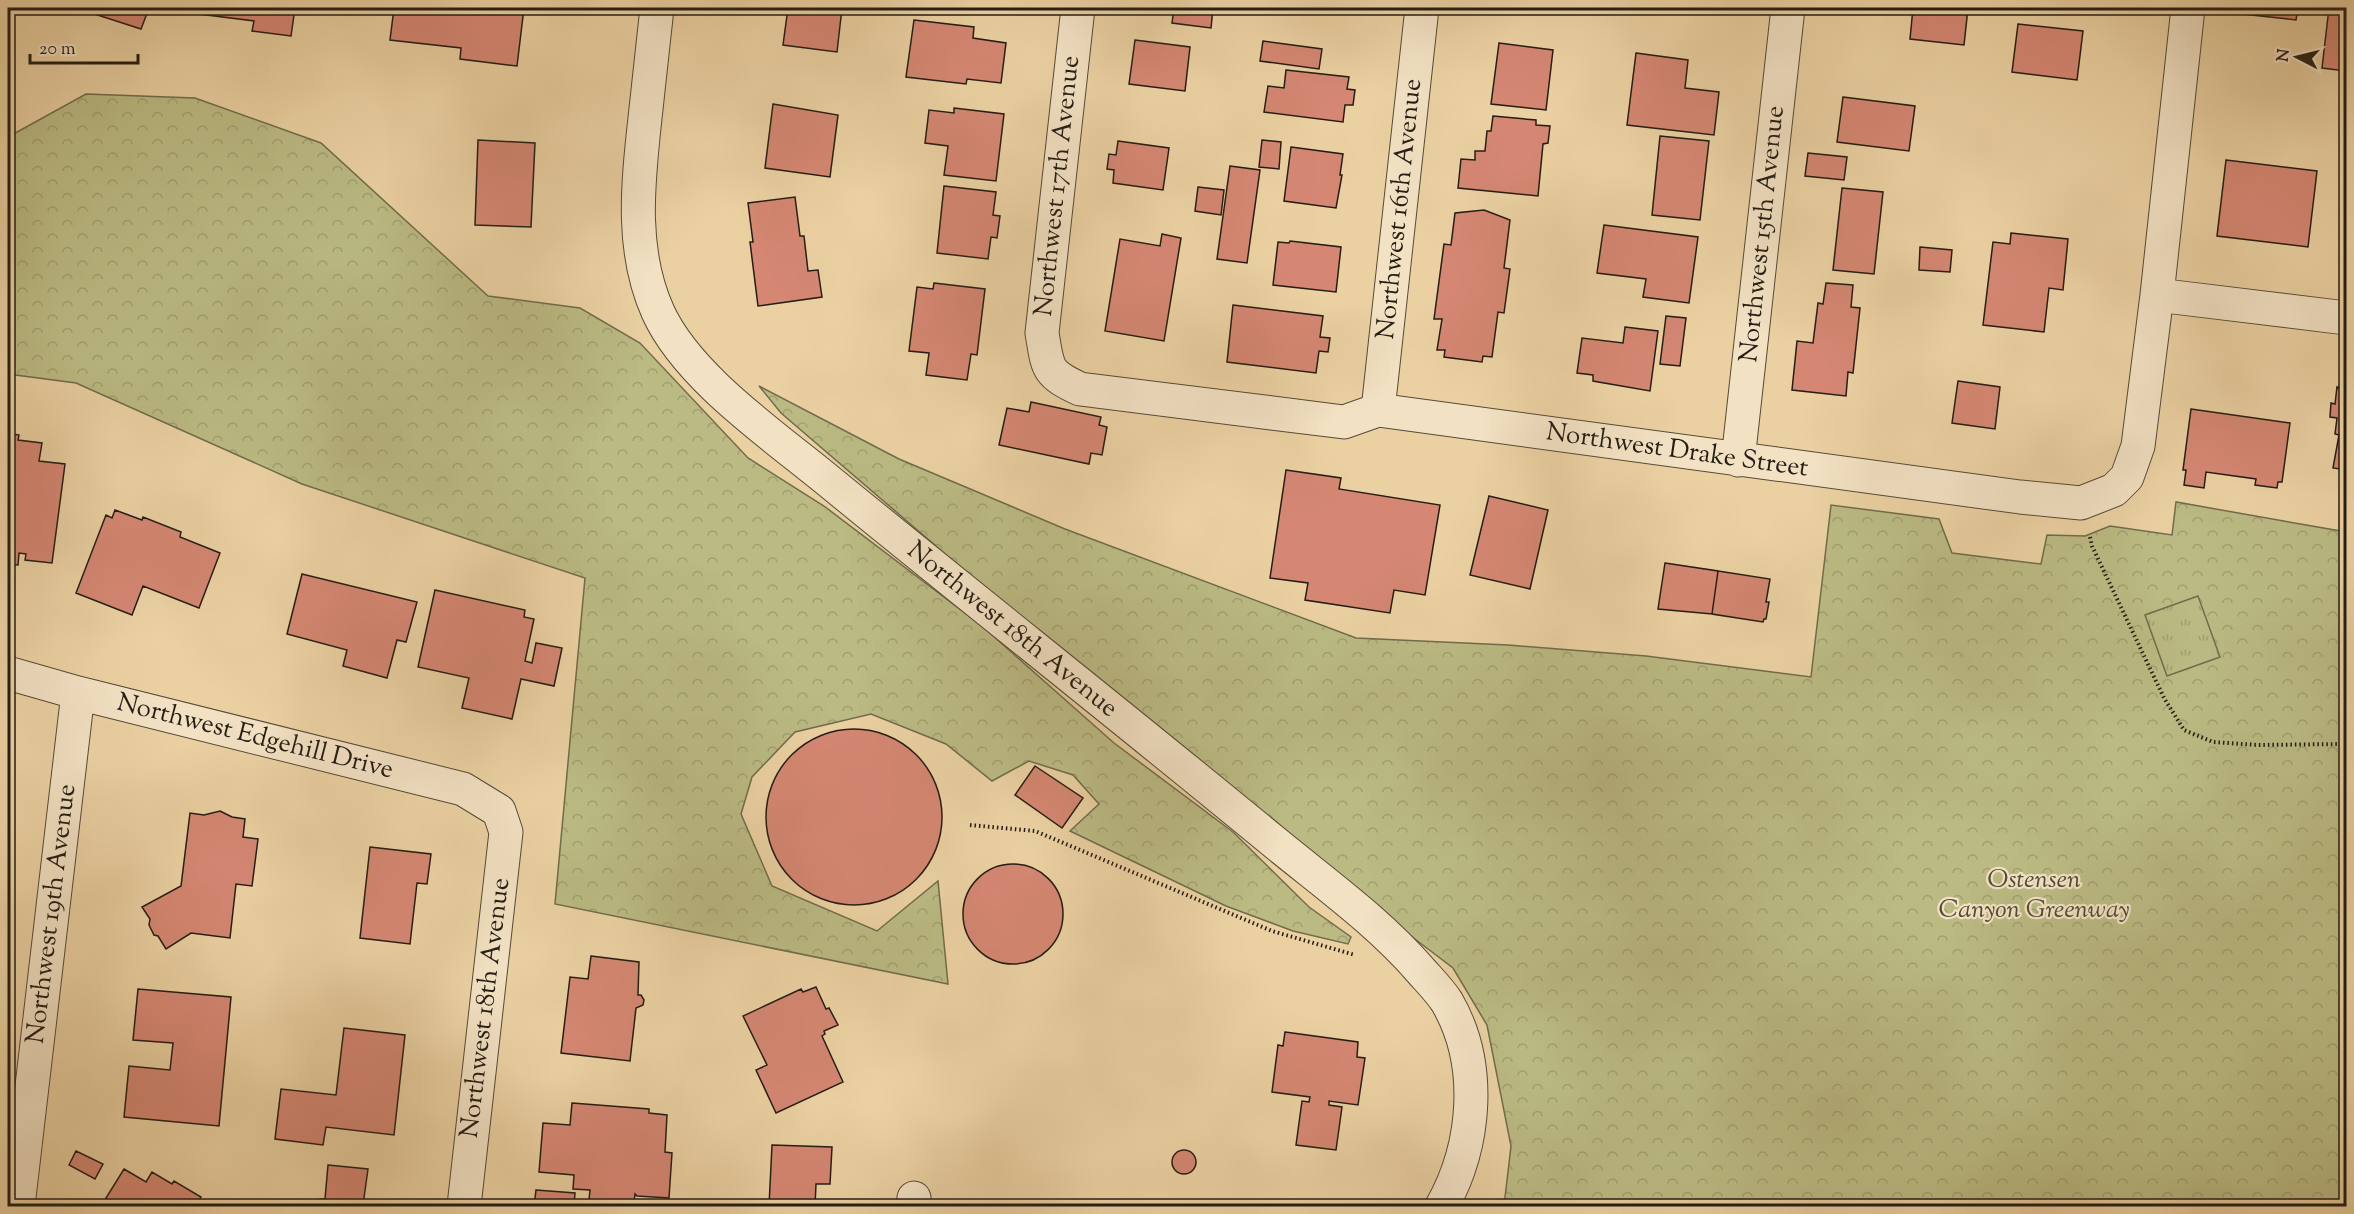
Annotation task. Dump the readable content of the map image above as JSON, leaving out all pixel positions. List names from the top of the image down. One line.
{"streets":{"street":["Northwest 17th Avenue","Northwest 16th Avenue","Northwest 15th Avenue","Northwest Drake Street","Northwest 18th Avenue","Northwest Edgehill Drive","Northwest 19th Avenue"]},"crossings":[["Northwest 17th Avenue","Northwest Drake Street"],["Northwest 16th Avenue","Northwest Drake Street"],["Northwest 15th Avenue","Northwest Drake Street"],["Northwest 18th Avenue","Northwest Edgehill Drive"],["Northwest Edgehill Drive","Northwest 19th Avenue"]],"parks":["Ostensen Canyon Greenway"],"scale_bar":"20 m","north":"left"}
